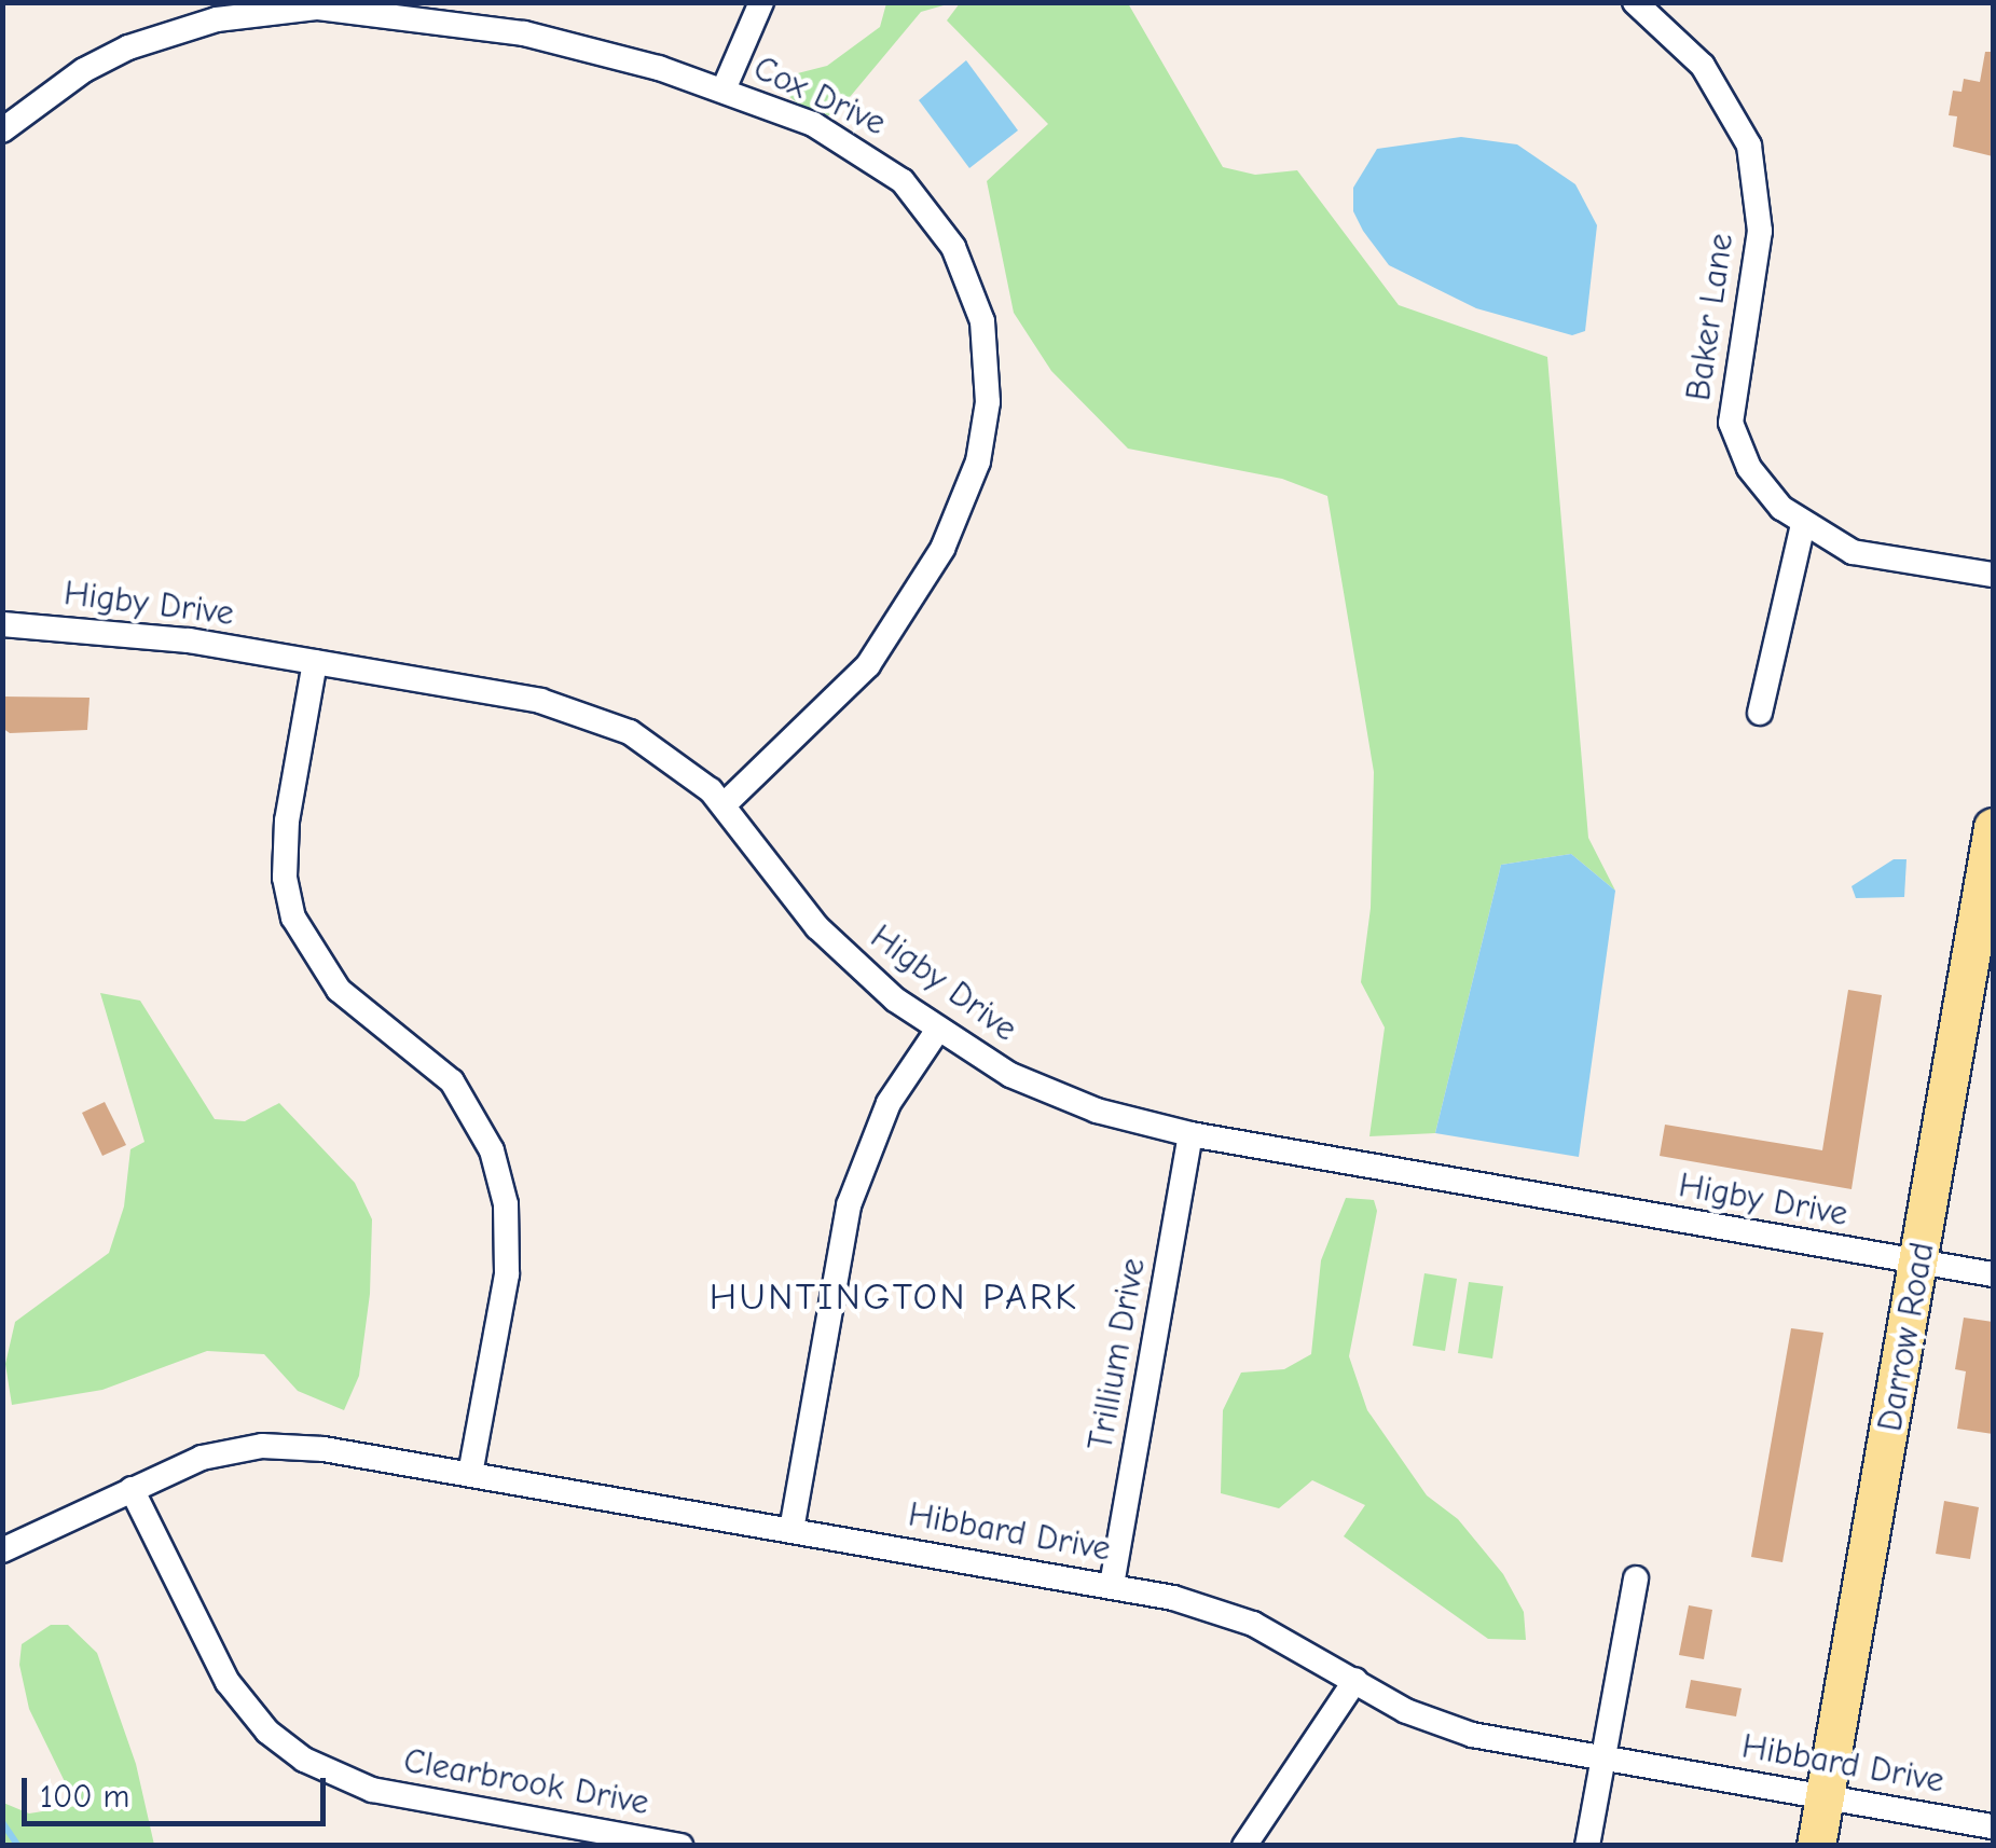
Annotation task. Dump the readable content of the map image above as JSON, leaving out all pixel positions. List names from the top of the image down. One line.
{"streets":{"main road":["Darrow Road"],"street":["Cox Drive","Baker Lane","Higby Drive","Trillium Drive","Hibbard Drive","Clearbrook Drive"]},"crossings":[["Cox Drive","Higby Drive"],["Higby Drive","Darrow Road"],["Higby Drive","Trillium Drive"],["Darrow Road","Hibbard Drive"],["Trillium Drive","Hibbard Drive"],["Hibbard Drive","Clearbrook Drive"]],"districts":["HUNTINGTON PARK"],"scale_bar":"100 m"}
